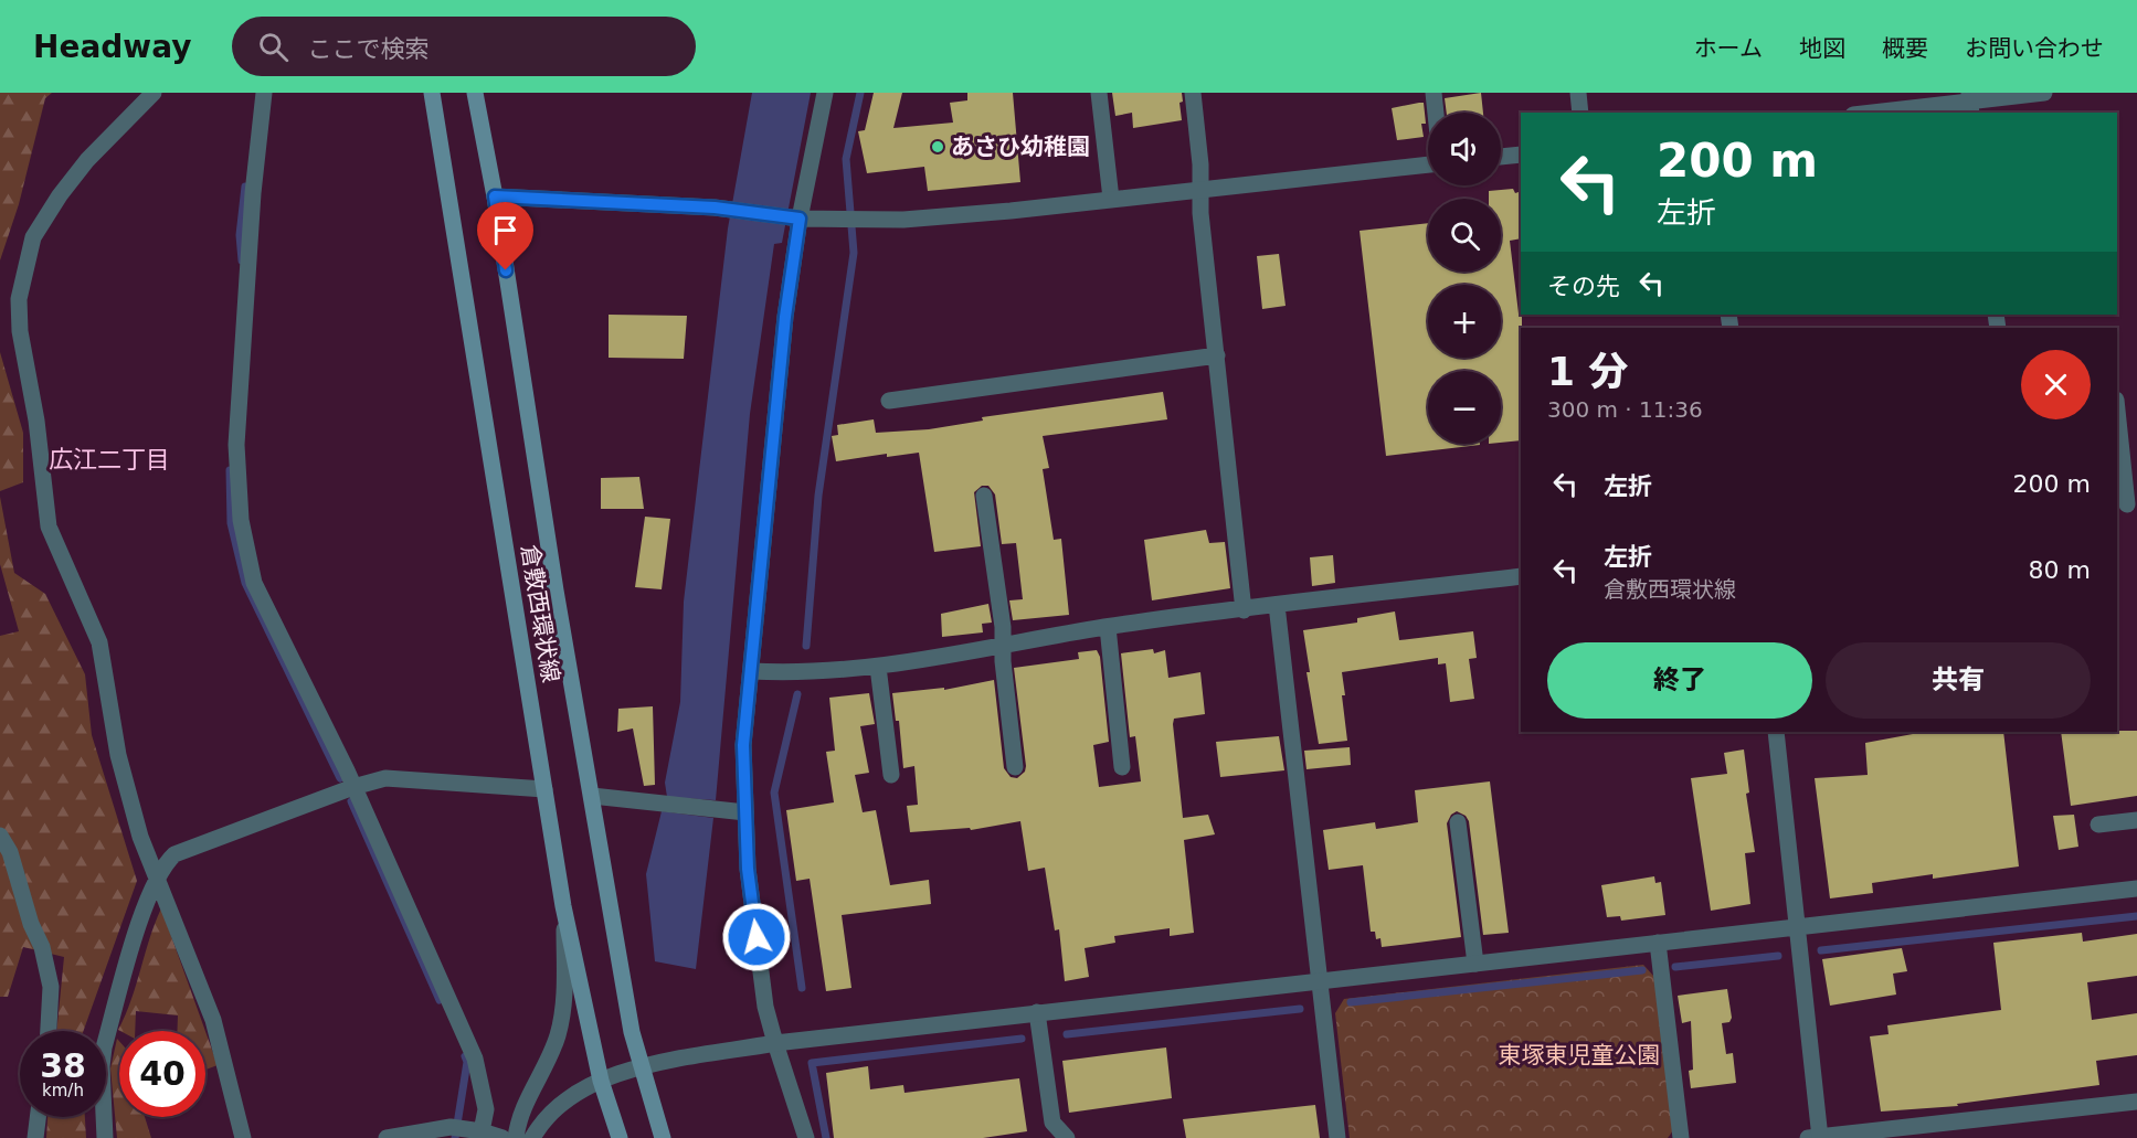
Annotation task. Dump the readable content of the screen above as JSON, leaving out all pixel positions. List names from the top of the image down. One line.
{"streets":{"main road":["倉敷西環状線"]},"districts":["広江二丁目"],"parks":["東塚東児童公園"],"places":["あさひ幼稚園"],"page":{"header":"Headway","search":"ここで検索","nav":["ホーム","地図","概要","お問い合わせ"],"map_buttons":["+","−"],"turn":["200 m","左折"],"then":"その先","heading":["1 分","300 m · 11:36"],"list":[{"name":"左折","value":"200 m"},{"name":"左折","note":"倉敷西環状線","value":"80 m"}],"buttons":["終了","共有"],"speed":"38 km/h","limit":"40"}}
